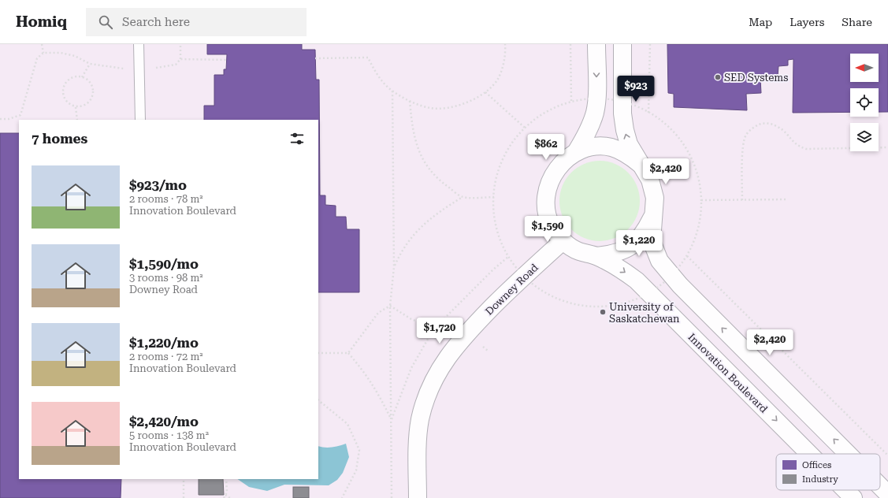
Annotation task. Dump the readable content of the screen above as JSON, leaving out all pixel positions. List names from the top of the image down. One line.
{"streets":{"street":["Downey Road","Innovation Boulevard"]},"crossings":[["Downey Road","Innovation Boulevard"]],"places":["SED Systems","University of Saskatchewan"],"legend":["Offices","Industry"],"north":"left","page":{"header":"Homiq","search":"Search here","nav":["Map","Layers","Share"],"price":["$923","$862","$2,420","$1,590","$1,220","$1,720","$2,420"],"heading":"7 homes","list":[{"name":"$923/mo","note":"2 rooms · 78 m² · Innovation Boulevard"},{"name":"$1,590/mo","note":"3 rooms · 98 m² · Downey Road"},{"name":"$1,220/mo","note":"2 rooms · 72 m² · Innovation Boulevard"},{"name":"$2,420/mo","note":"5 rooms · 138 m² · Innovation Boulevard"}]}}
